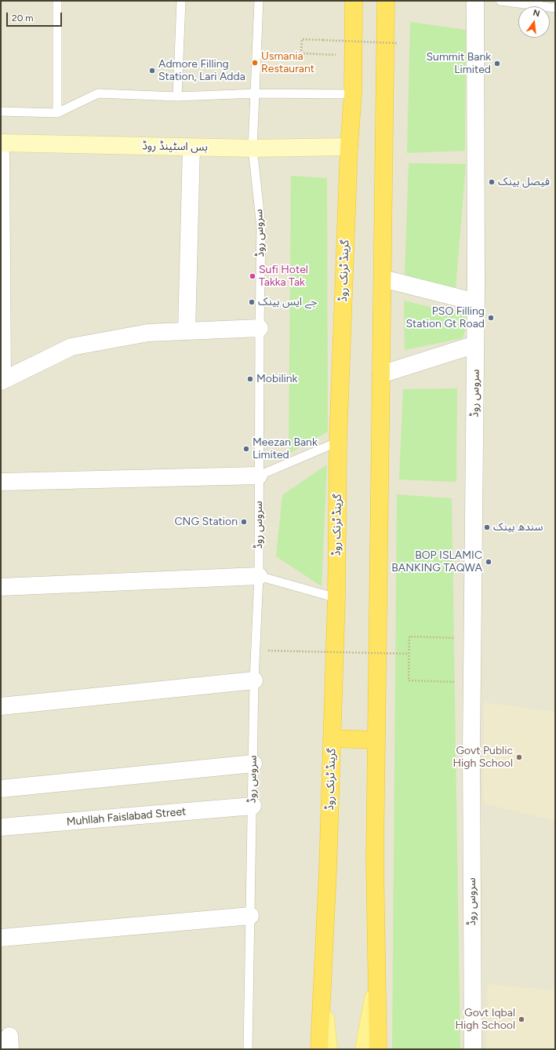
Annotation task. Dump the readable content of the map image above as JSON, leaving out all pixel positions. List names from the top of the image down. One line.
{"streets":{"highway":["گرینڈ ٹرنک روڈ"],"street":["بس اسٹینڈ روڈ","سروس روڈ","Muhllah Faislabad Street"]},"crossings":[["بس اسٹینڈ روڈ","سروس روڈ"],["بس اسٹینڈ روڈ","گرینڈ ٹرنک روڈ"],["سروس روڈ","Muhllah Faislabad Street"]],"places":["Usmania Restaurant","Summit Bank Limited","Admore Filling Station, Lari Adda","فیصل بینک","Sufi Hotel Takka Tak","جے ایس بینک","PSO Filling Station Gt Road","Mobilink","Meezan Bank Limited","CNG Station","سندھ بینک","BOP ISLAMIC BANKING TAQWA","Govt Public High School","Govt Iqbal High School"],"scale_bar":"20 m","north":"top"}
